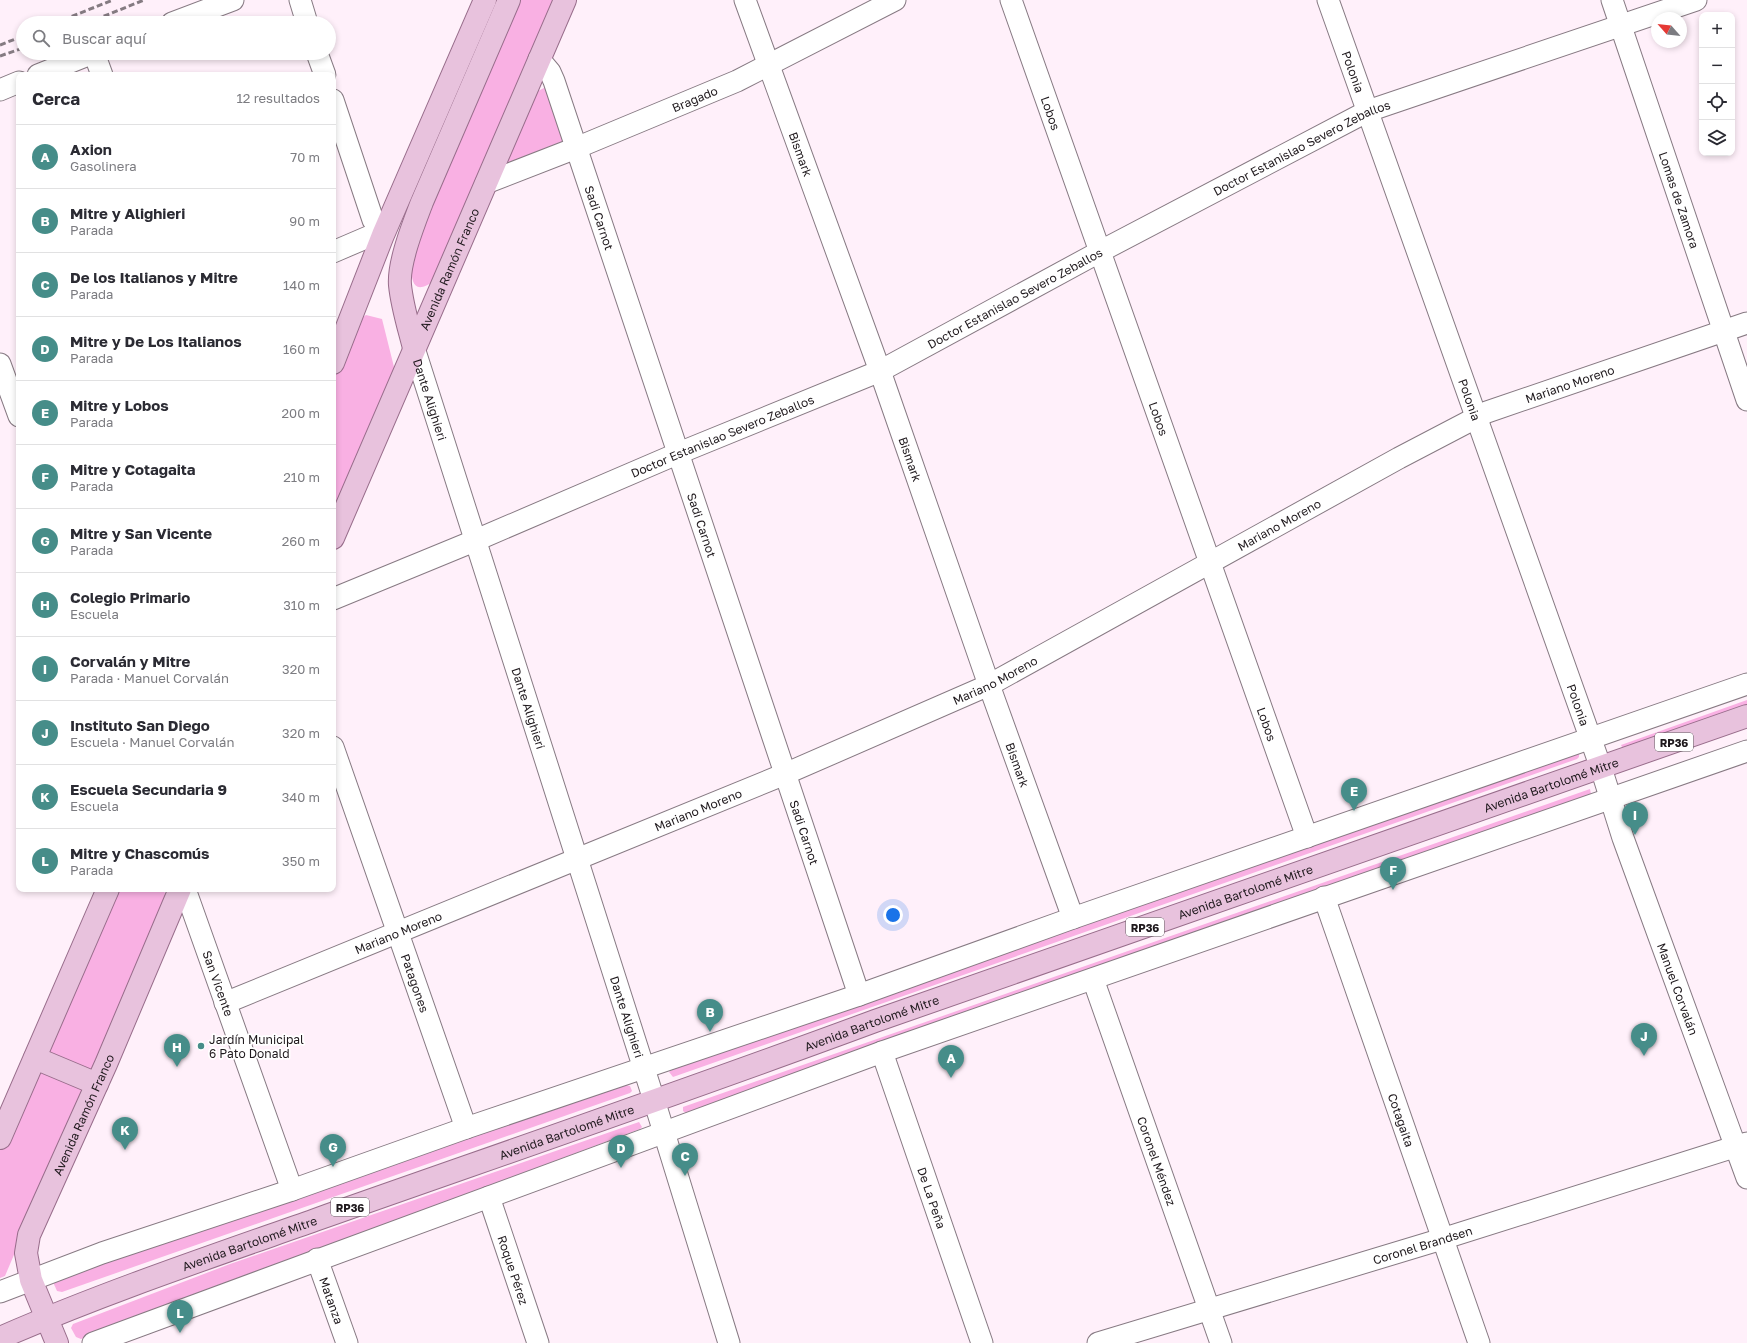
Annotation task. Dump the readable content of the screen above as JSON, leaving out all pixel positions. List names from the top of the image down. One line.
{"streets":{"main road":["Avenida Ramón Franco","RP36","Avenida Bartolomé Mitre"],"street":["Polonia","Bragado","Lobos","Doctor Estanislao Severo Zeballos","Bismark","Lomas de Zamora","Sadi Carnot","Mariano Moreno","Dante Alighieri","San Vicente","Patagones","Manuel Corvalán","Cotagaita","Coronel Méndez","De La Peña","Coronel Brandsen","Roque Pérez","Matanza"]},"crossings":[["Polonia","Doctor Estanislao Severo Zeballos"],["Polonia","Mariano Moreno"],["Polonia","Avenida Bartolomé Mitre"],["Polonia","Manuel Corvalán"],["Bragado","Bismark"],["Bragado","Sadi Carnot"],["Bragado","Avenida Ramón Franco"],["Lobos","Doctor Estanislao Severo Zeballos"],["Lobos","Mariano Moreno"],["Doctor Estanislao Severo Zeballos","Bismark"],["Doctor Estanislao Severo Zeballos","Lomas de Zamora"],["Doctor Estanislao Severo Zeballos","Sadi Carnot"],["Doctor Estanislao Severo Zeballos","Dante Alighieri"],["Bismark","Mariano Moreno"],["Lomas de Zamora","Mariano Moreno"],["Sadi Carnot","Avenida Ramón Franco"],["Sadi Carnot","Mariano Moreno"],["Avenida Ramón Franco","Dante Alighieri"],["Avenida Ramón Franco","Avenida Bartolomé Mitre"],["Mariano Moreno","Dante Alighieri"],["Mariano Moreno","San Vicente"],["Mariano Moreno","Patagones"],["Dante Alighieri","Avenida Bartolomé Mitre"],["Manuel Corvalán","Coronel Brandsen"],["Cotagaita","Coronel Brandsen"],["Coronel Méndez","Coronel Brandsen"]],"places":["Jardín Municipal 6 Pato Donald"],"north":"top left","page":{"map_buttons":["+","−"],"search":"Buscar aquí","heading":["Cerca","12 resultados"],"list":[{"mark":"A","name":"Axion","note":"Gasolinera","value":"70 m"},{"mark":"B","name":"Mitre y Alighieri","note":"Parada","value":"90 m"},{"mark":"C","name":"De los Italianos y Mitre","note":"Parada","value":"140 m"},{"mark":"D","name":"Mitre y De Los Italianos","note":"Parada","value":"160 m"},{"mark":"E","name":"Mitre y Lobos","note":"Parada","value":"200 m"},{"mark":"F","name":"Mitre y Cotagaita","note":"Parada","value":"210 m"},{"mark":"G","name":"Mitre y San Vicente","note":"Parada","value":"260 m"},{"mark":"H","name":"Colegio Primario","note":"Escuela","value":"310 m"},{"mark":"I","name":"Corvalán y Mitre","note":"Parada · Manuel Corvalán","value":"320 m"},{"mark":"J","name":"Instituto San Diego","note":"Escuela · Manuel Corvalán","value":"320 m"},{"mark":"K","name":"Escuela Secundaria 9","note":"Escuela","value":"340 m"},{"mark":"L","name":"Mitre y Chascomús","note":"Parada","value":"350 m"}],"pins":["E","I","F","B","J","H","A","K","G","D","C","L"]}}
